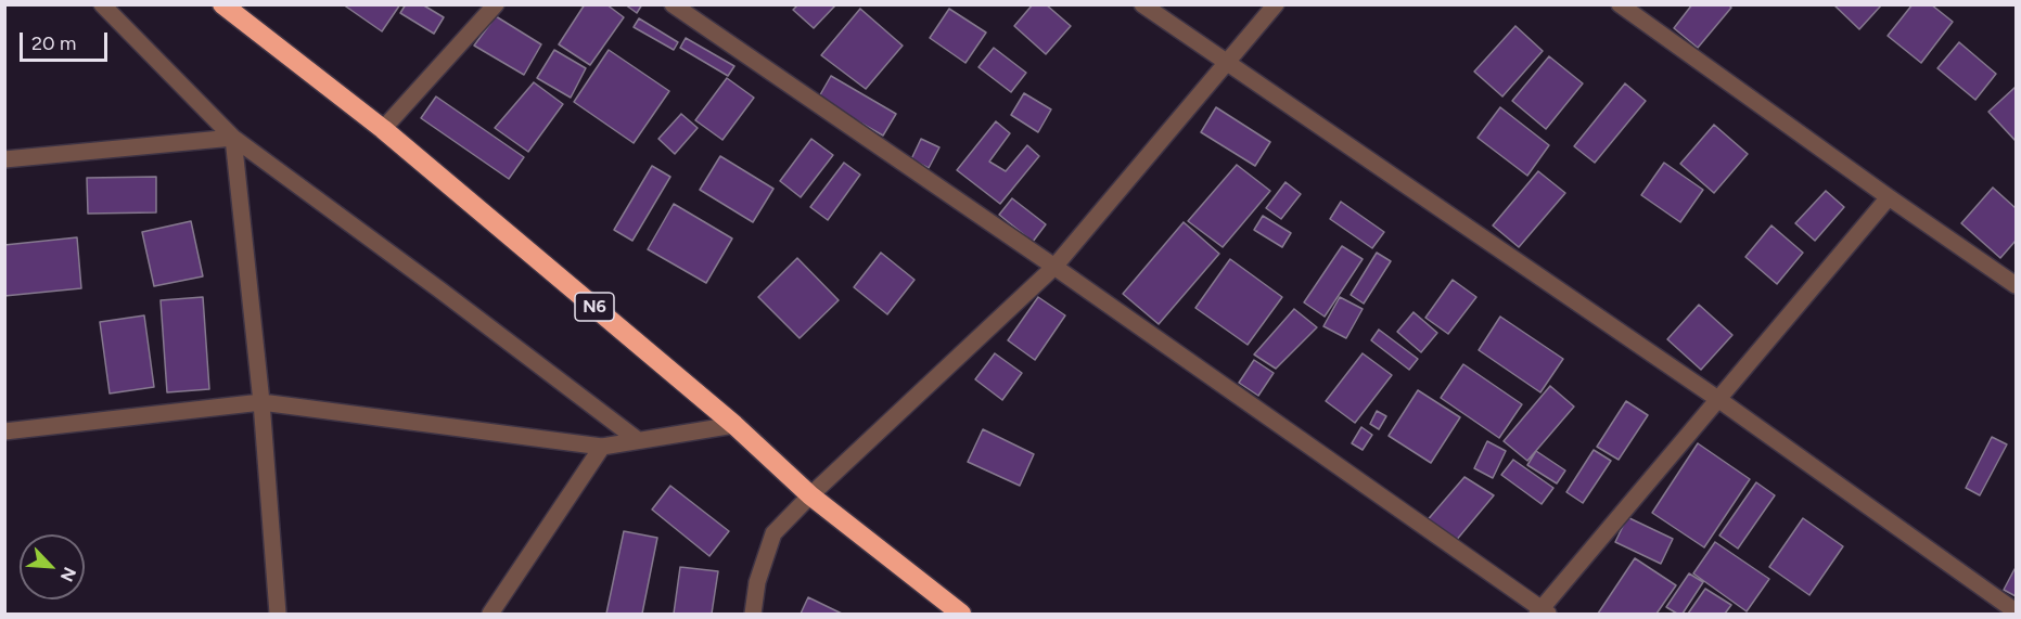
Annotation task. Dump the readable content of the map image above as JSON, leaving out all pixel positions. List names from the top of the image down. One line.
{"streets":{"highway":["N6"]},"scale_bar":"20 m","north":"bottom right"}
